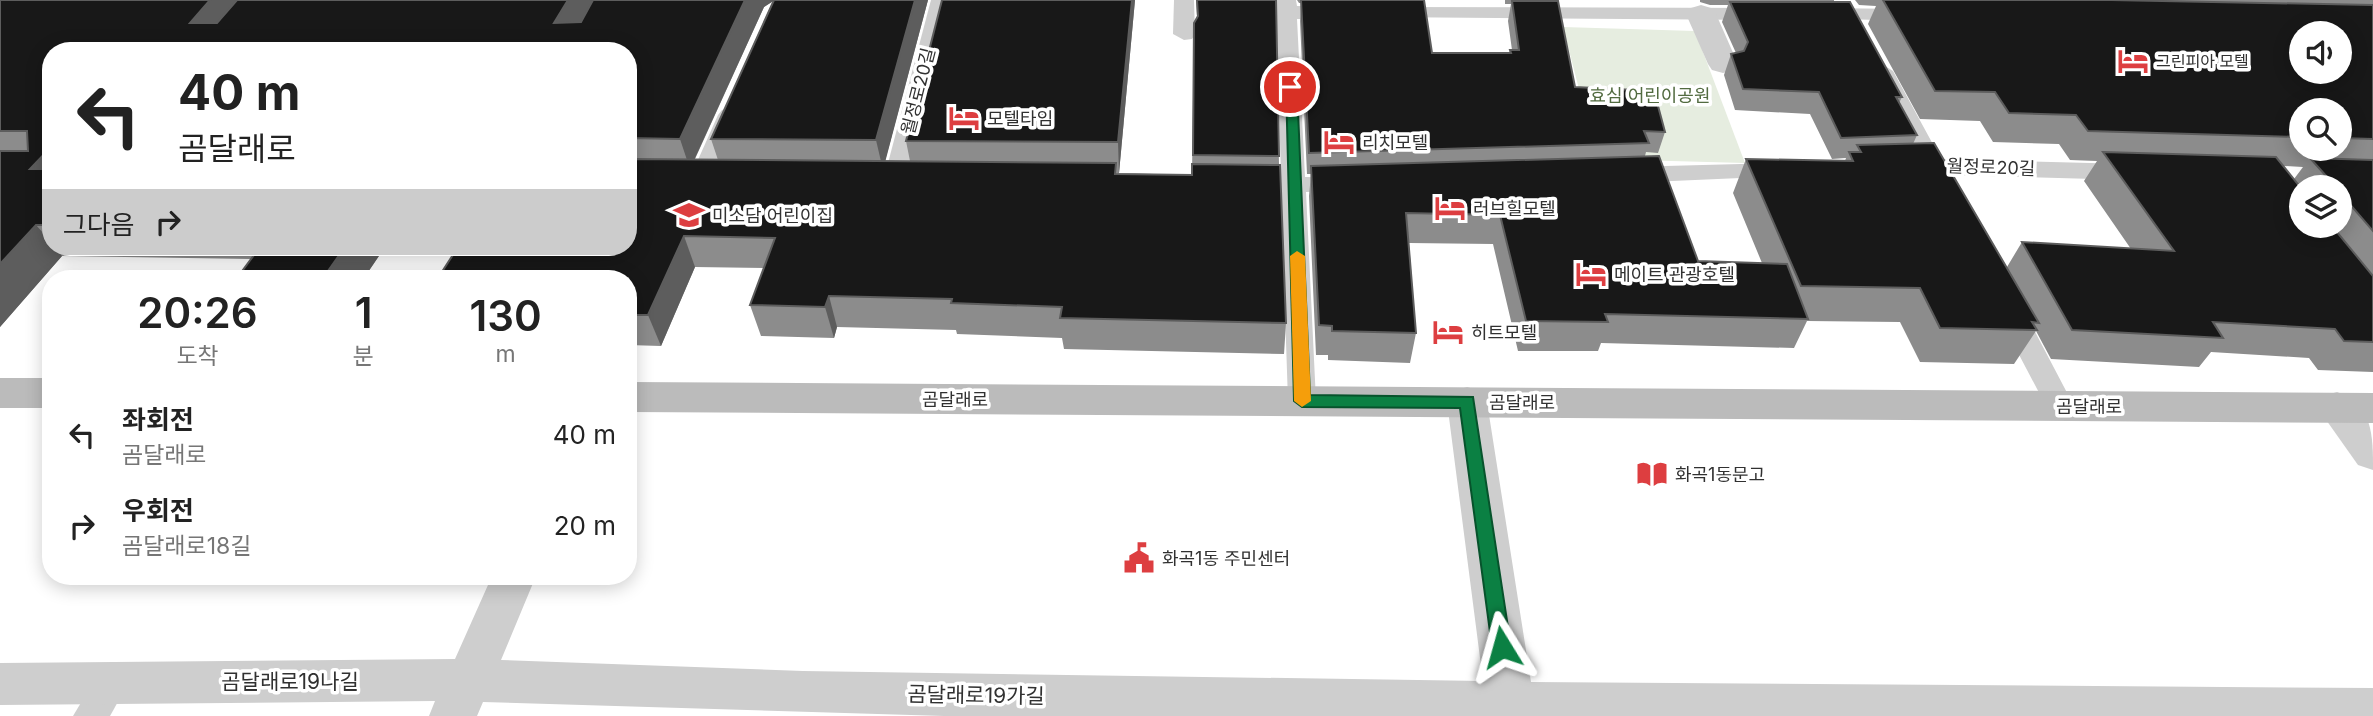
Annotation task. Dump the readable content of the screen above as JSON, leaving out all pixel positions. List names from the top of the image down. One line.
{"streets":{"street":["곰달래로","곰달래로19나길","곰달래로19가길"],"lane":["월정로20길"]},"crossings":[["곰달래로19나길","곰달래로19가길"]],"parks":["효심 어린이공원"],"places":{"hotel":["그린피아 모텔","모텔타임","리치모텔","러브힐모텔","메이트 관광호텔","히트모텔"],"school or university":["미소담 어린이집"],"library":["화곡1동문고"],"public building":["화곡1동 주민센터"]},"page":{"turn":["40 m","곰달래로"],"then":"그다음","eta":["20:26","도착","1","분","130","m"],"list":[{"name":"좌회전","note":"곰달래로","value":"40 m"},{"name":"우회전","note":"곰달래로18길","value":"20 m"}]}}
